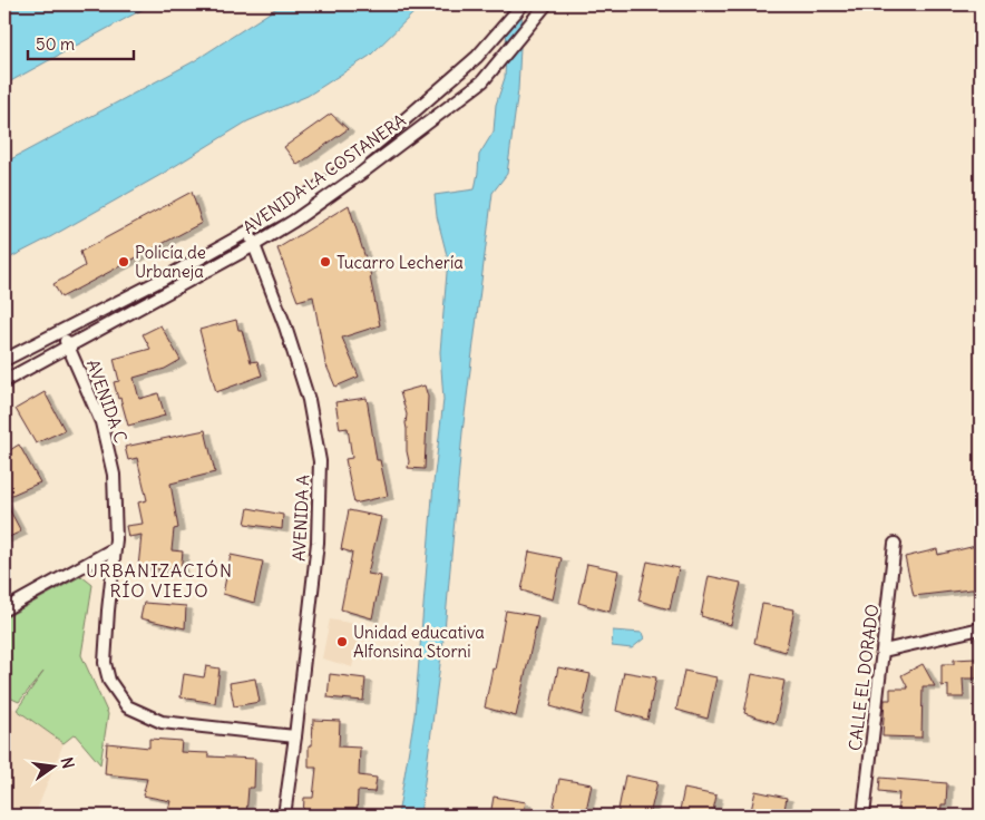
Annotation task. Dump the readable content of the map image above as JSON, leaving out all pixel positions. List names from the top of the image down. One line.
{"streets":{"street":["AVENIDA LA COSTANERA","AVENIDA C","AVENIDA A","CALLE EL DORADO"]},"crossings":[["AVENIDA LA COSTANERA","AVENIDA C"],["AVENIDA LA COSTANERA","AVENIDA A"],["AVENIDA C","AVENIDA A"]],"districts":["URBANIZACIÓN RÍO VIEJO"],"places":["Policía de Urbaneja","Tucarro Lechería","Unidad educativa Alfonsina Storni"],"scale_bar":"50 m","north":"right"}
